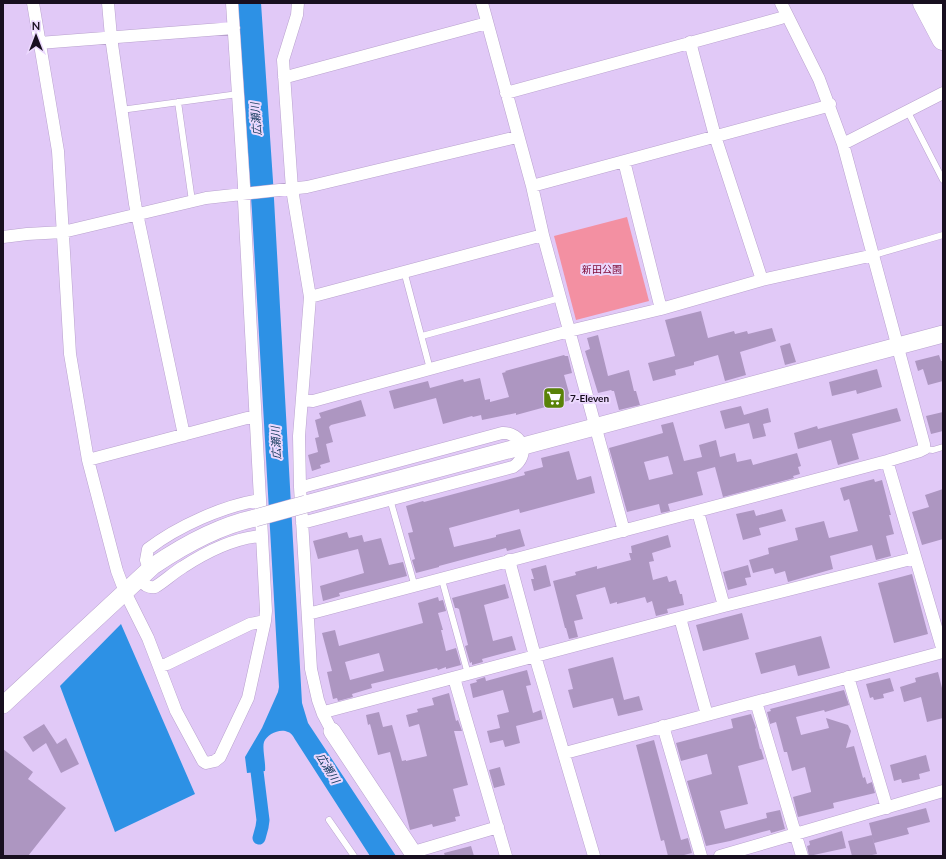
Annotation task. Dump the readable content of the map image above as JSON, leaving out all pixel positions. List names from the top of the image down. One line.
{"water":["広瀬川"],"parks":["新田公園"],"places":{"supermarket":["7-Eleven"]},"north":"top"}
